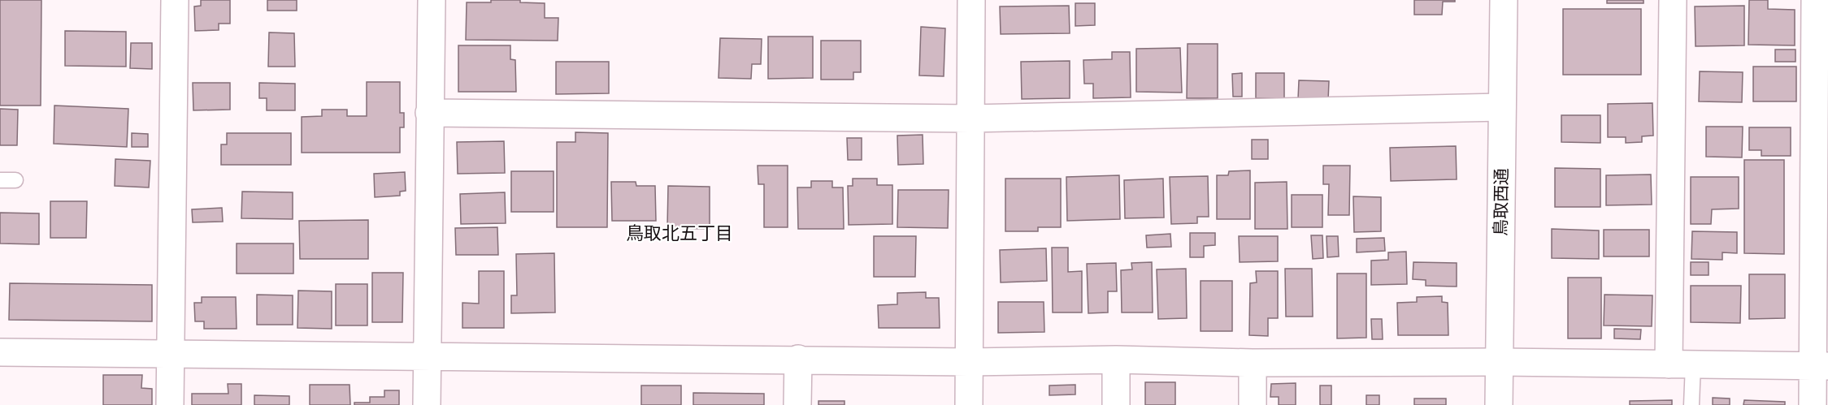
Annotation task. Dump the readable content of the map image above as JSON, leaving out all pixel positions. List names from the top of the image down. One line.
{"streets":{"street":["鳥取西通"]},"districts":["鳥取北五丁目"]}
